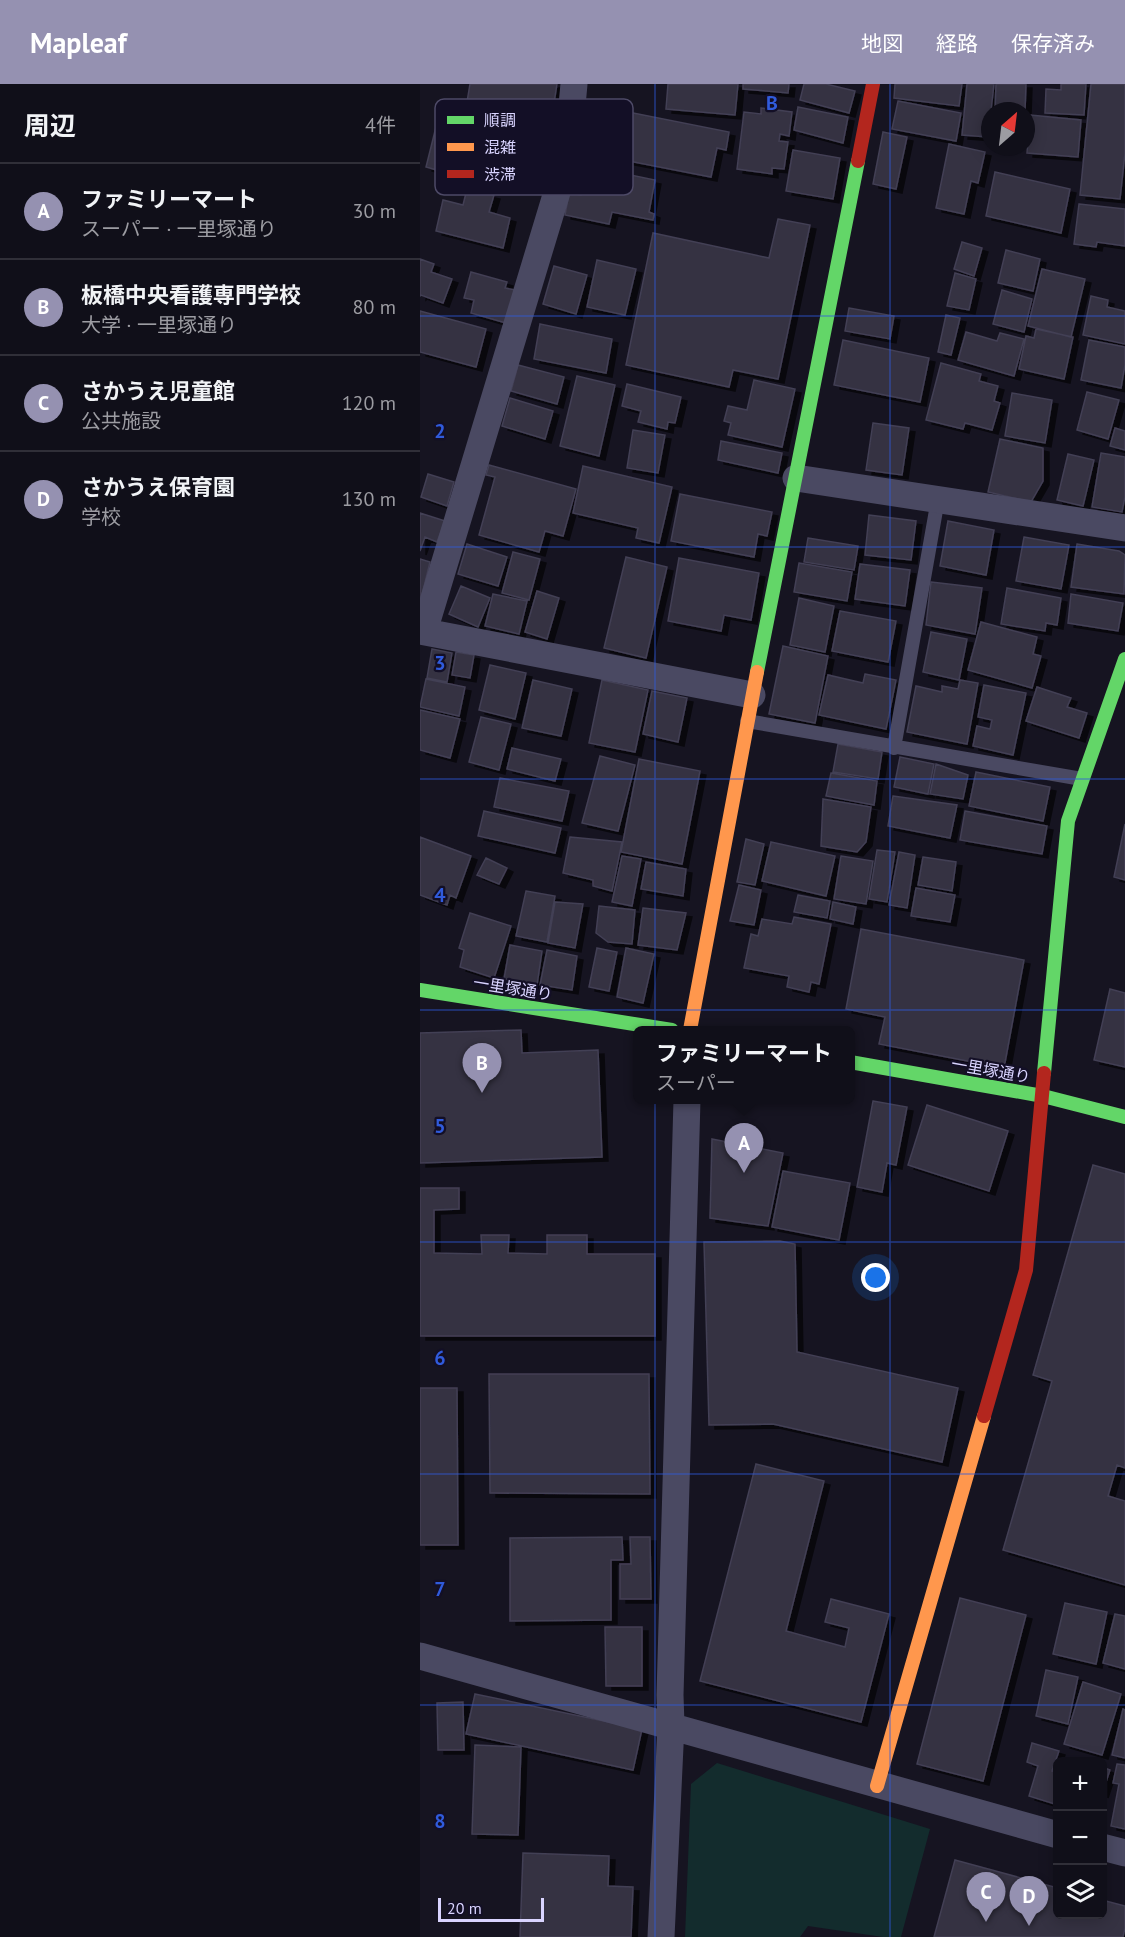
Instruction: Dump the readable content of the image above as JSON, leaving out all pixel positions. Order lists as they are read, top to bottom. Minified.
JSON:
{"streets":{"street":["一里塚通り"]},"legend":["順調","混雑","渋滞"],"scale_bar":"20 m","north":"top right","page":{"header":"Mapleaf","nav":["地図","経路","保存済み"],"heading":["周辺","4件"],"list":[{"mark":"A","name":"ファミリーマート","note":"スーパー · 一里塚通り","value":"30 m"},{"mark":"B","name":"板橋中央看護専門学校","note":"大学 · 一里塚通り","value":"80 m"},{"mark":"C","name":"さかうえ児童館","note":"公共施設","value":"120 m"},{"mark":"D","name":"さかうえ保育園","note":"学校","value":"130 m"}],"popup":["ファミリーマート","スーパー"],"pins":["B","A","C","D"],"map_buttons":["+","−"],"scale":"20 m"},"grid":{"columns":["B"],"rows":["2","3","4","5","6","7","8"]}}
